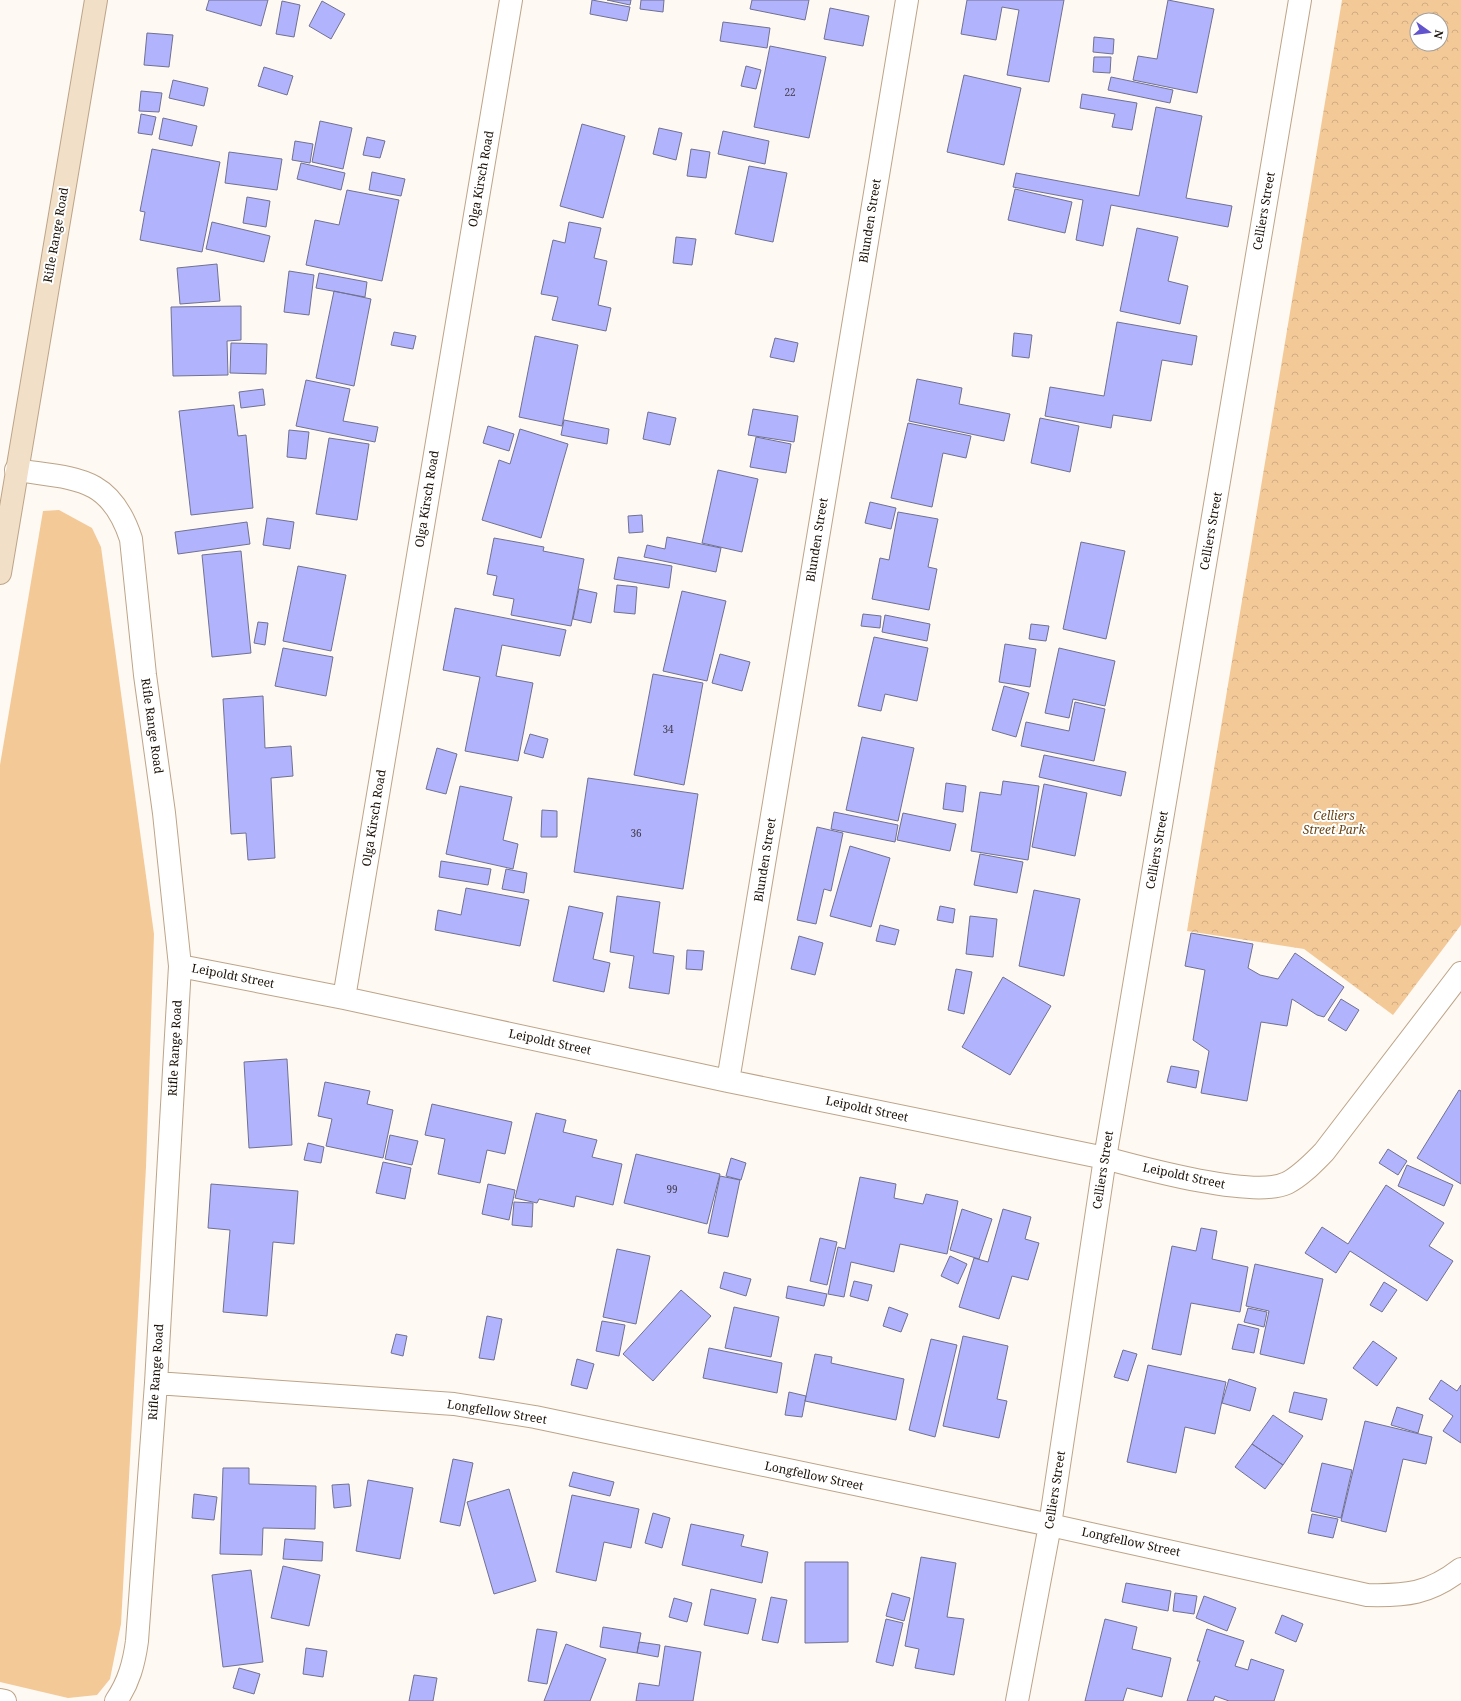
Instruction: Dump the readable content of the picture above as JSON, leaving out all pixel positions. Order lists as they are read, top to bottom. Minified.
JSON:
{"streets":{"main road":["Rifle Range Road"],"street":["Olga Kirsch Road","Celliers Street","Blunden Street","Leipoldt Street","Longfellow Street"]},"crossings":[["Olga Kirsch Road","Leipoldt Street"],["Celliers Street","Leipoldt Street"],["Celliers Street","Longfellow Street"],["Blunden Street","Leipoldt Street"],["Rifle Range Road","Leipoldt Street"],["Rifle Range Road","Longfellow Street"]],"parks":["Celliers Street Park"],"house_numbers":["22","34","36","99"],"north":"right"}
